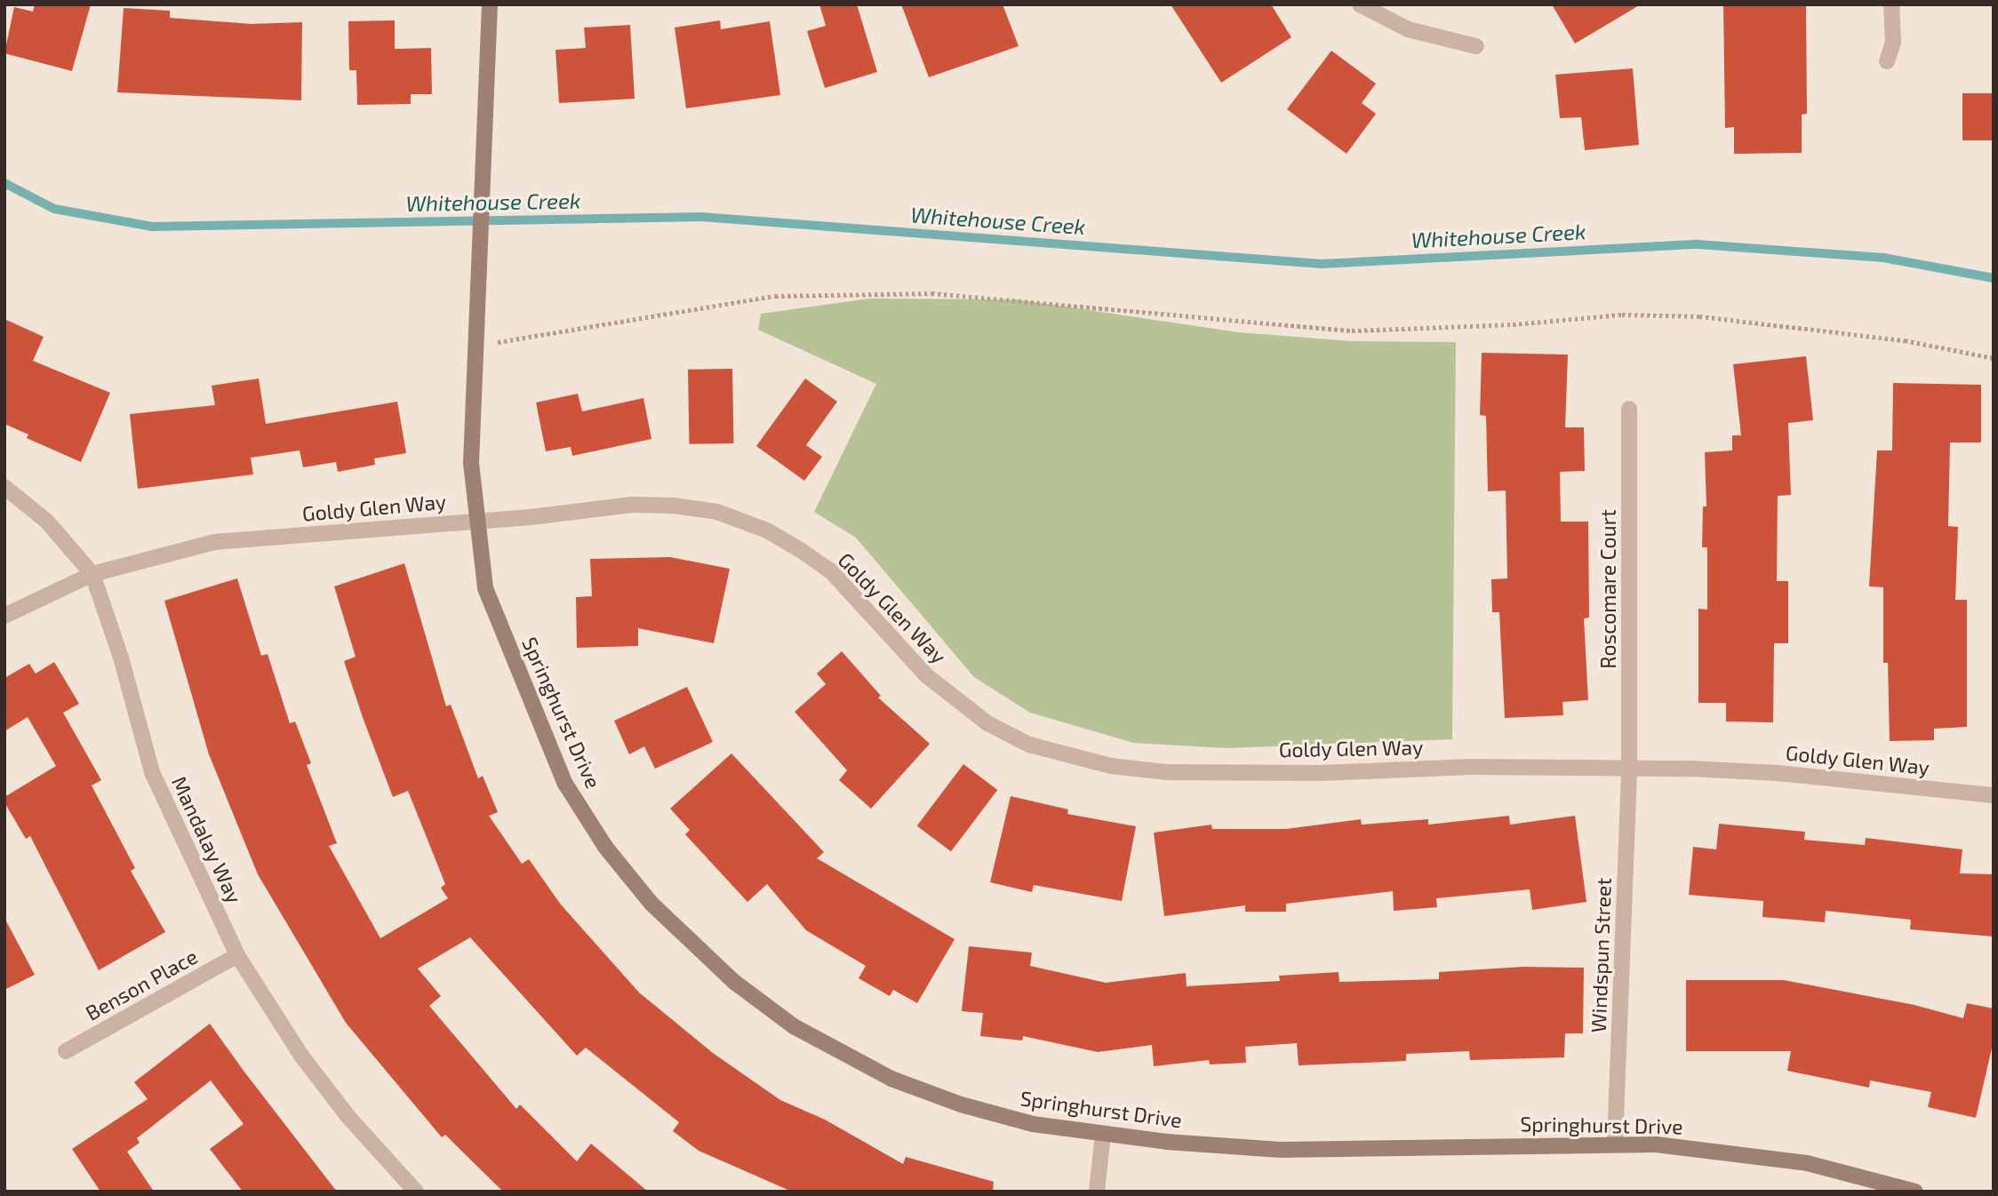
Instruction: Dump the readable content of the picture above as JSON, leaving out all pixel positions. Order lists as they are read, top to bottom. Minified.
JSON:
{"streets":{"street":["Goldy Glen Way","Roscomare Court","Springhurst Drive","Mandalay Way","Windspun Street","Benson Place"]},"crossings":[["Goldy Glen Way","Roscomare Court"],["Goldy Glen Way","Springhurst Drive"],["Goldy Glen Way","Mandalay Way"],["Goldy Glen Way","Windspun Street"],["Roscomare Court","Windspun Street"],["Springhurst Drive","Windspun Street"],["Mandalay Way","Benson Place"]],"water":["Whitehouse Creek"]}
